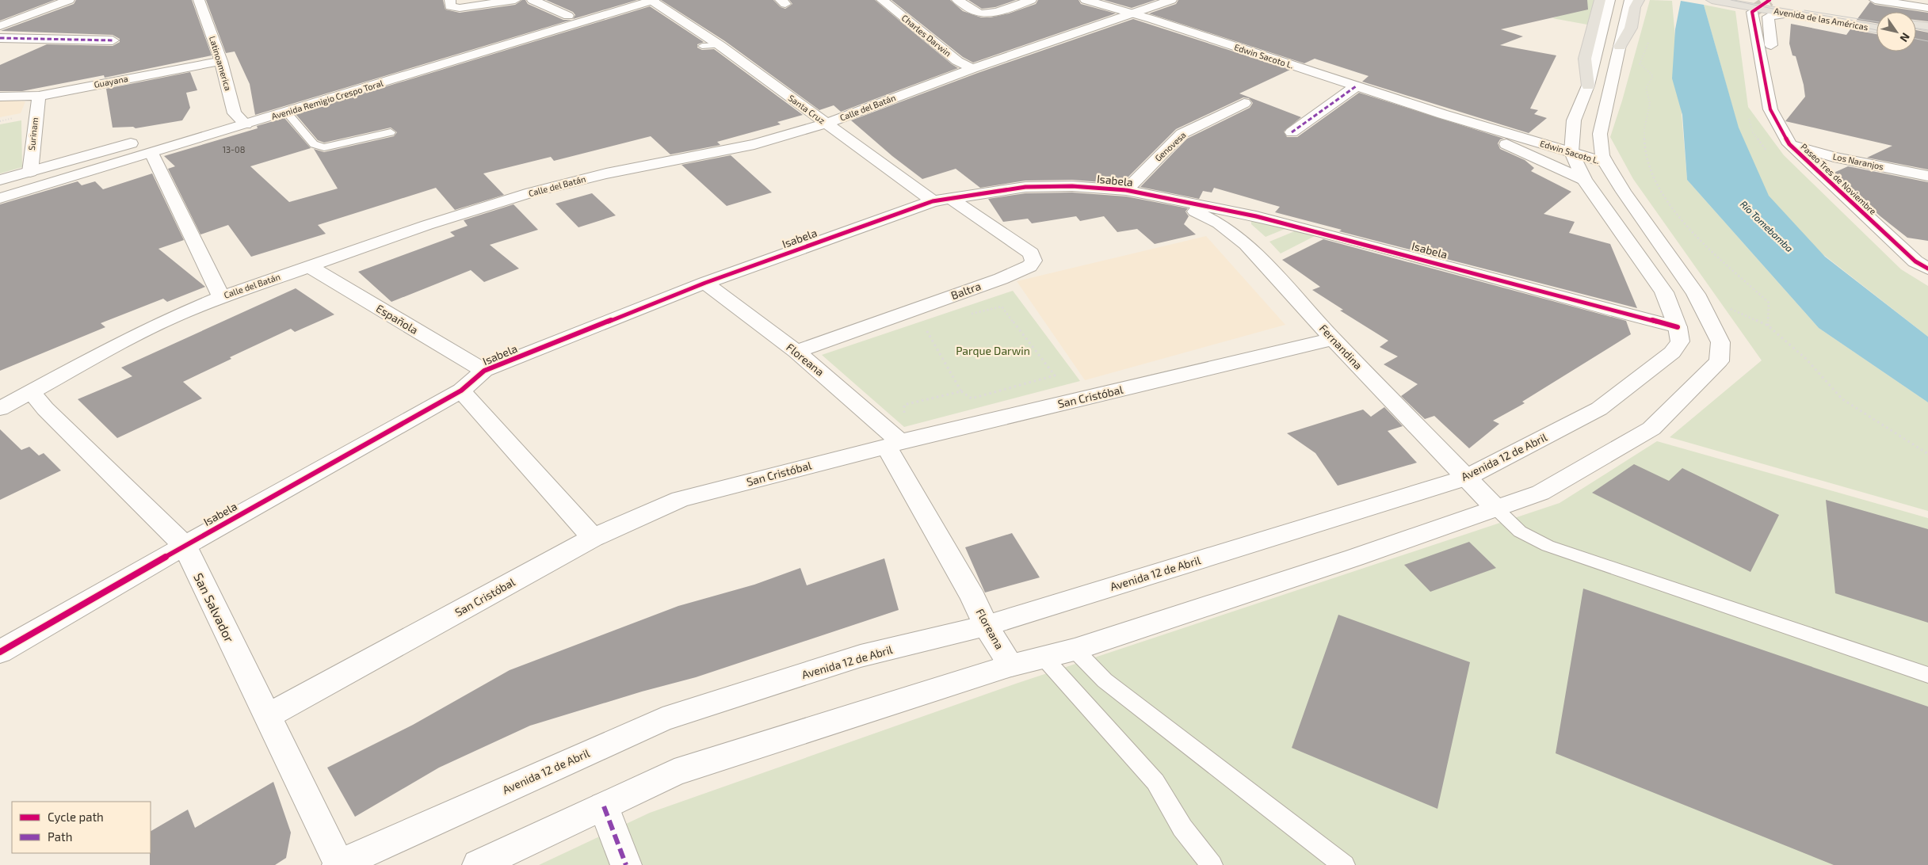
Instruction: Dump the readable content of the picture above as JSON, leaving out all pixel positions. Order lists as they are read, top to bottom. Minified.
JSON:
{"streets":{"main road":["Avenida de las Américas"],"street":["Charles Darwin","Edwin Sacoto L.","Latinoamerica","Guayana","Avenida Remigio Crespo Toral","Calle del Batán","Santa Cruz","Surinam","Genovesa","Los Naranjos","Paseo Tres de Noviembre","Isabela","Baltra","Española","Fernandina","Floreana","San Cristóbal","Avenida 12 de Abril","San Salvador"]},"crossings":[["Charles Darwin","Calle del Batán"],["Edwin Sacoto L.","Calle del Batán"],["Edwin Sacoto L.","Avenida 12 de Abril"],["Latinoamerica","Guayana"],["Latinoamerica","Avenida Remigio Crespo Toral"],["Guayana","Surinam"],["Avenida Remigio Crespo Toral","Santa Cruz"],["Avenida Remigio Crespo Toral","Surinam"],["Calle del Batán","Santa Cruz"],["Calle del Batán","Española"],["Calle del Batán","San Salvador"],["Santa Cruz","Isabela"],["Santa Cruz","Baltra"],["Genovesa","Isabela"],["Los Naranjos","Paseo Tres de Noviembre"],["Isabela","Baltra"],["Isabela","Española"],["Isabela","Fernandina"],["Isabela","Floreana"],["Isabela","Avenida 12 de Abril"],["Isabela","San Salvador"],["Baltra","Floreana"],["Fernandina","San Cristóbal"],["Fernandina","Avenida 12 de Abril"],["Floreana","San Cristóbal"],["Floreana","Avenida 12 de Abril"],["San Cristóbal","San Salvador"],["Avenida 12 de Abril","San Salvador"]],"water":["Río Tomebamba"],"parks":["Parque Darwin"],"house_numbers":["13-08"],"legend":["Cycle path","Path"],"north":"bottom right"}
